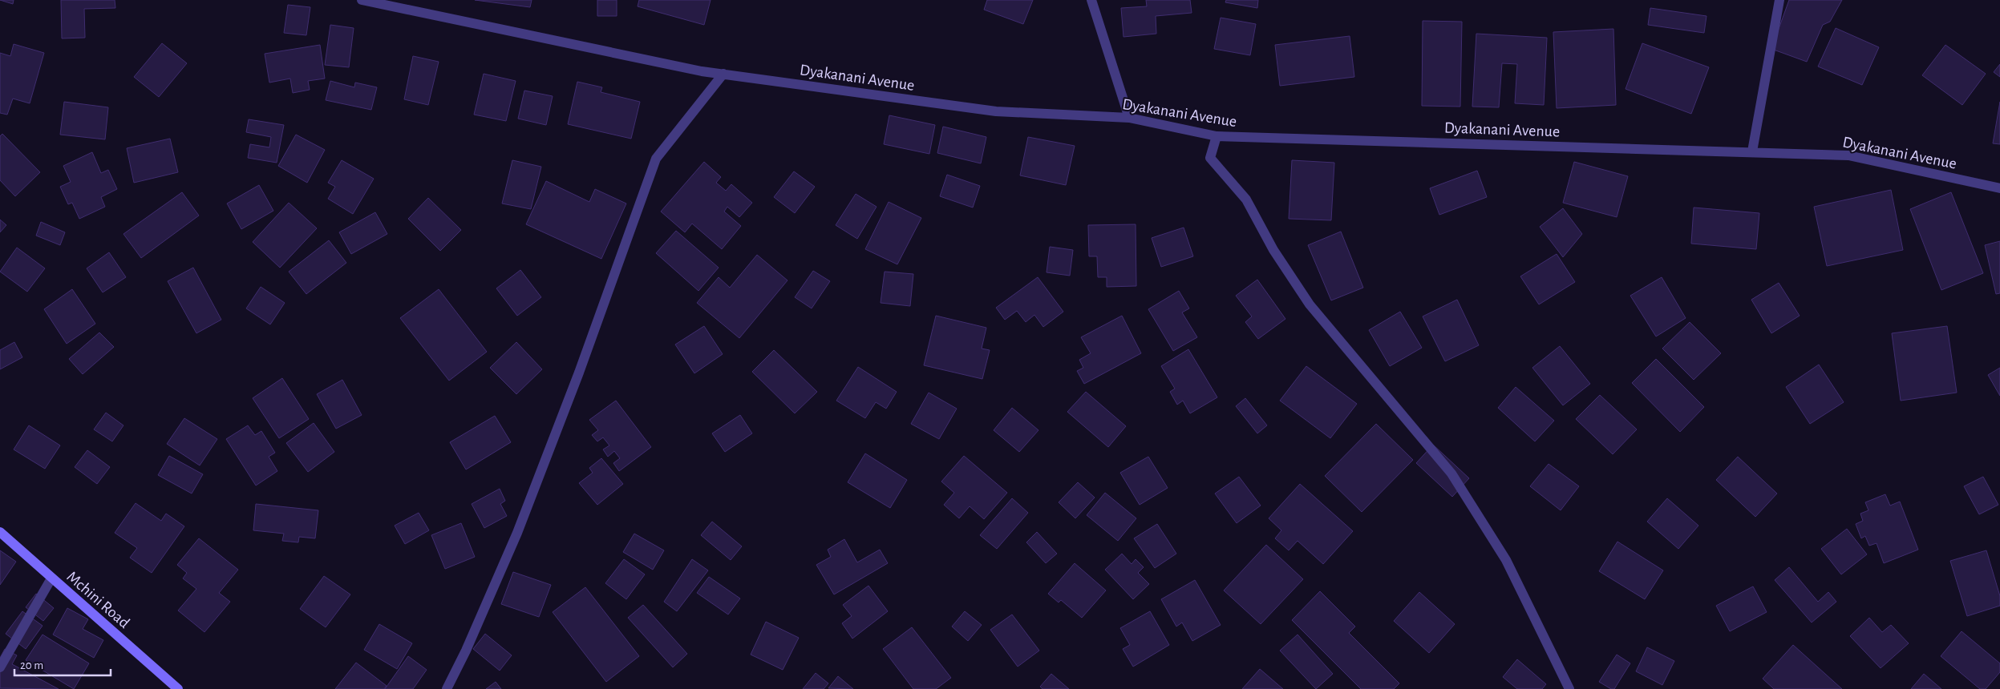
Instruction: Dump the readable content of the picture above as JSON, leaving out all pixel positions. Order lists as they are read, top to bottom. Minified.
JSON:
{"streets":{"street":["Dyakanani Avenue","Mchini Road"]},"scale_bar":"20 m"}
